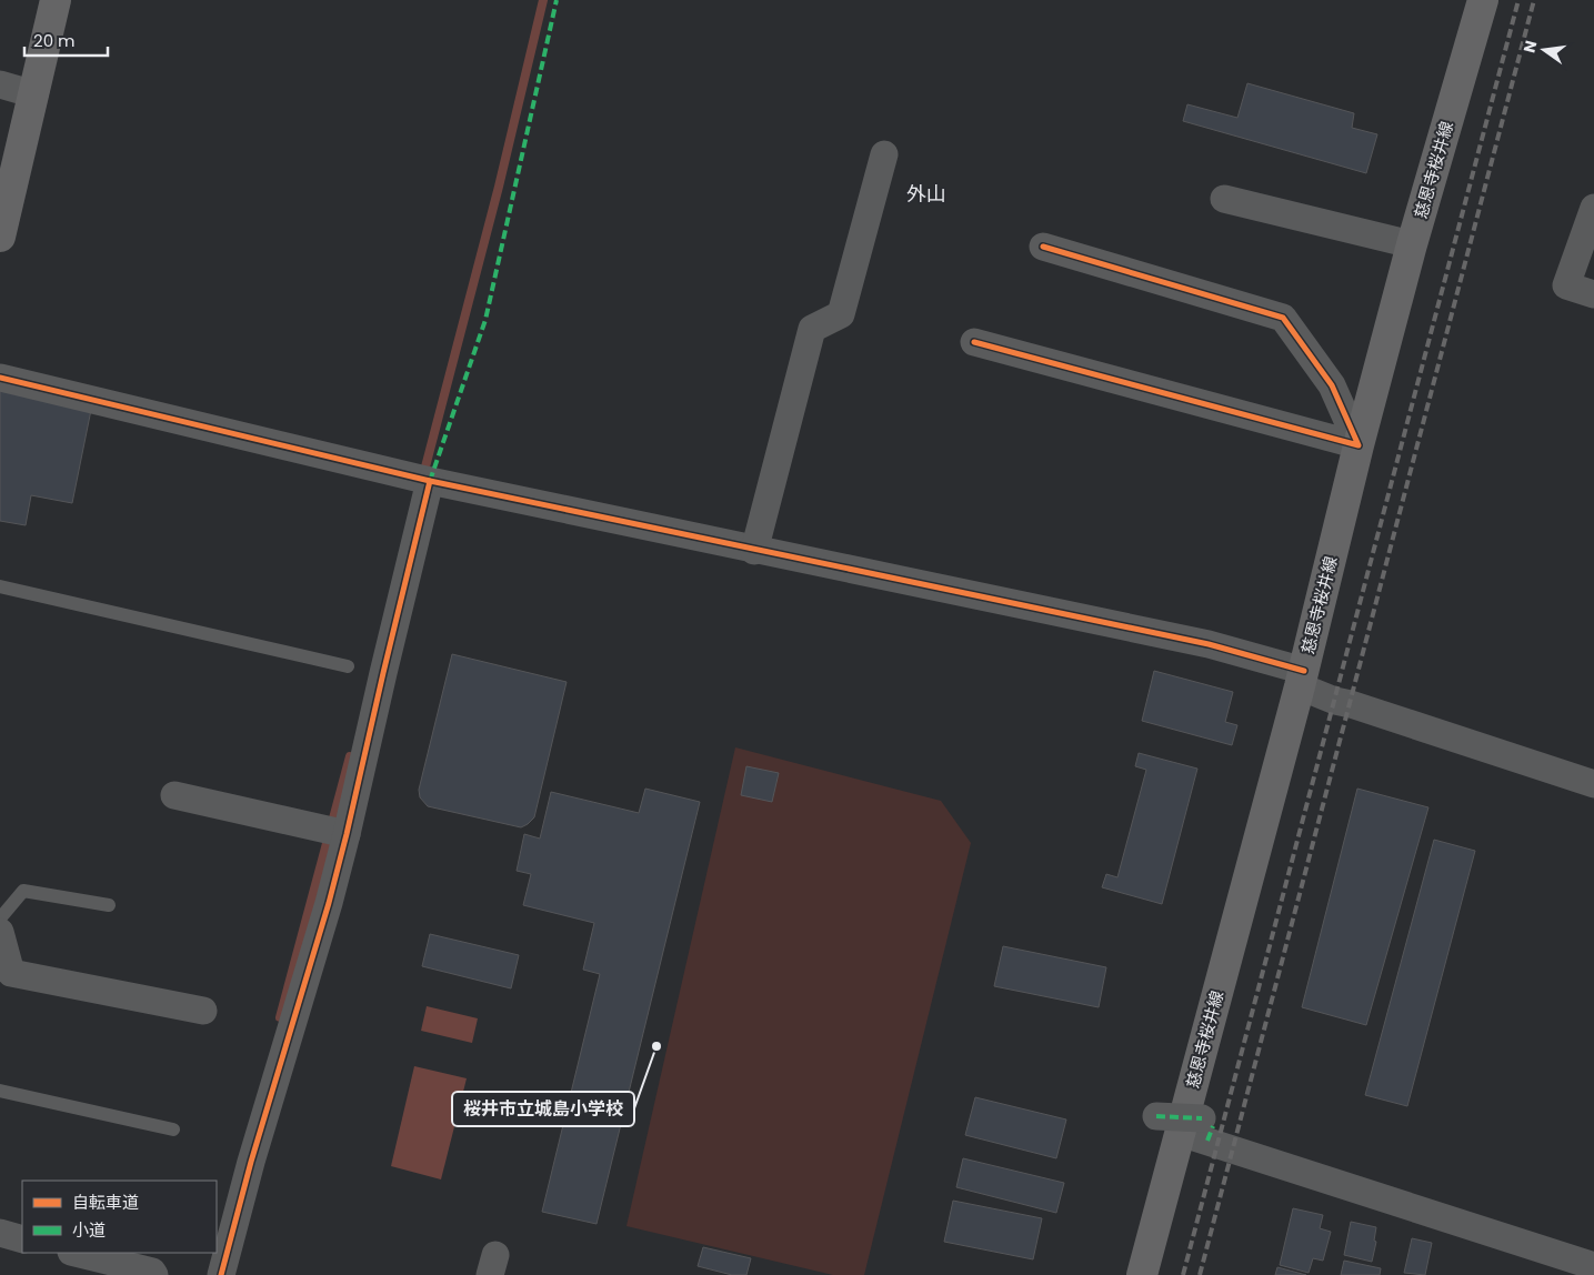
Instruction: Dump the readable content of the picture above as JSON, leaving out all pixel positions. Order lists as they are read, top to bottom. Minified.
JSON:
{"streets":{"main road":["慈恩寺桜井線"]},"districts":["外山"],"places":["桜井市立城島小学校"],"legend":["自転車道","小道"],"scale_bar":"20 m","north":"left"}
